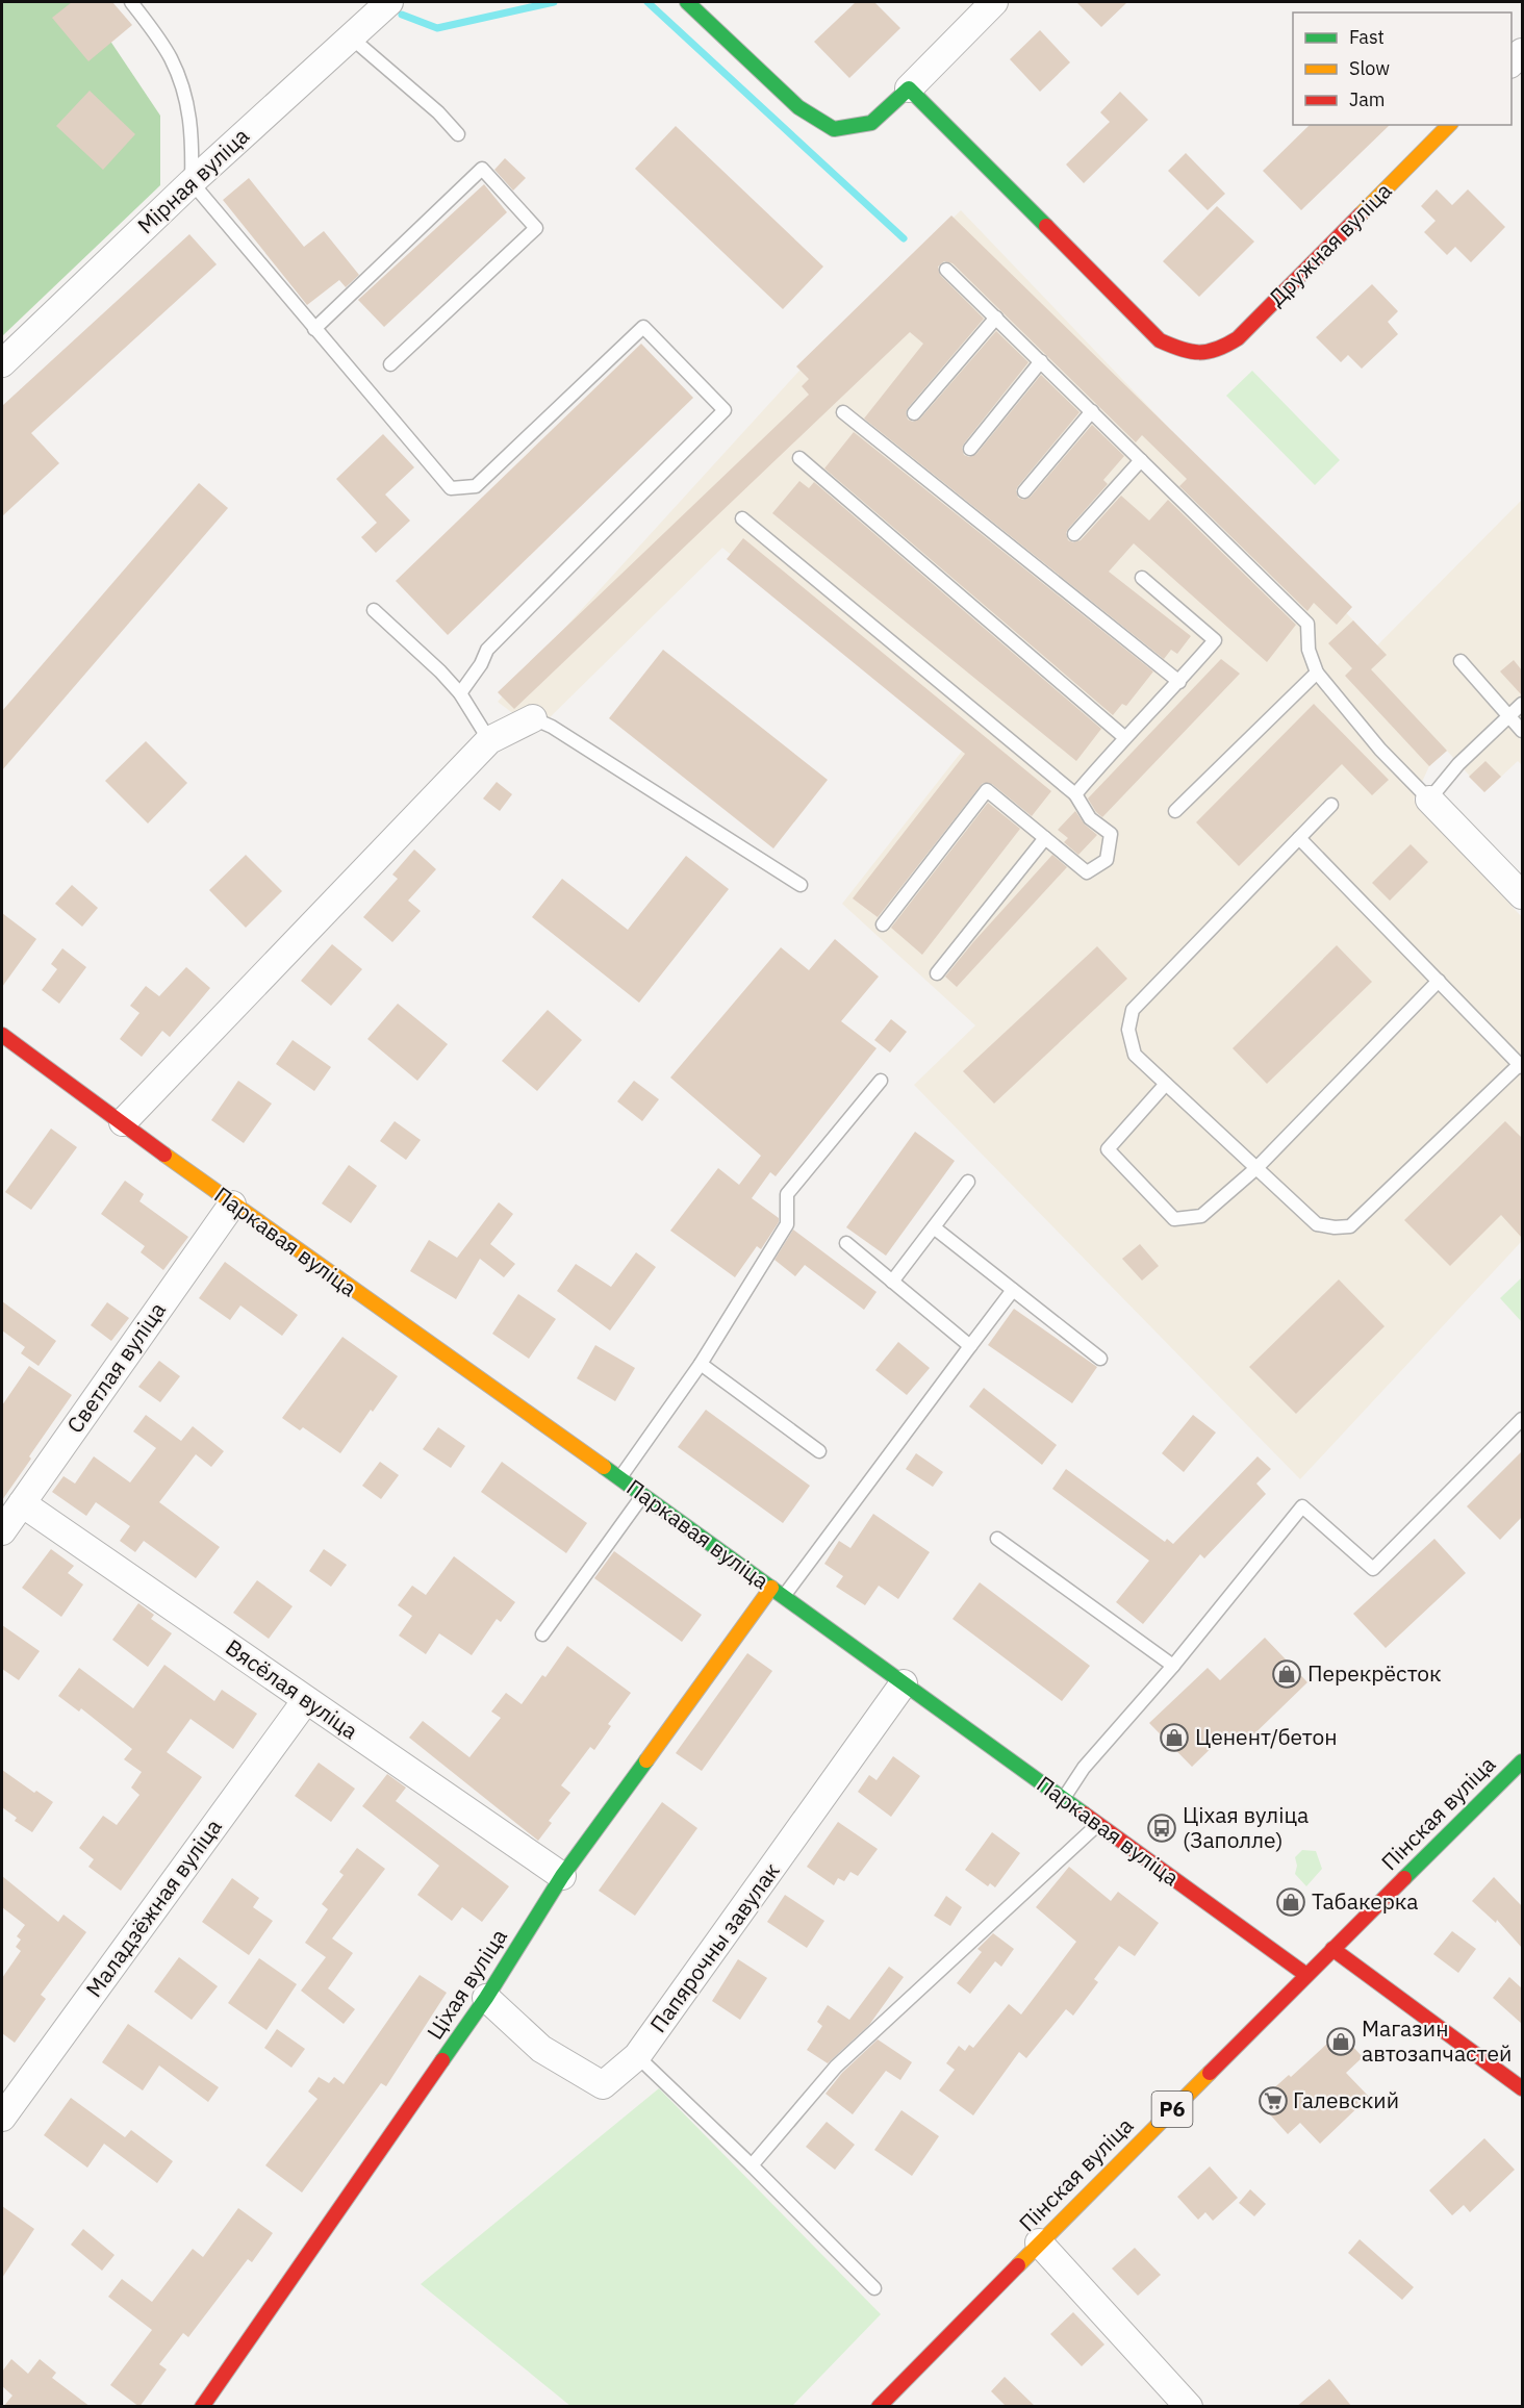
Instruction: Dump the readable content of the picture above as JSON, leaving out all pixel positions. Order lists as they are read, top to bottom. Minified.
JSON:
{"streets":{"street":["Мірная вуліца","Дружная вуліца","Паркавая вуліца","Светлая вуліца","Вясёлая вуліца","Пінская вуліца","Маладзёжная вуліца","Папярочны завулак","Ціхая вуліца","Р6"]},"crossings":[["Паркавая вуліца","Светлая вуліца"],["Паркавая вуліца","Пінская вуліца"],["Паркавая вуліца","Папярочны завулак"],["Паркавая вуліца","Ціхая вуліца"],["Паркавая вуліца","Р6"],["Светлая вуліца","Вясёлая вуліца"],["Вясёлая вуліца","Маладзёжная вуліца"],["Вясёлая вуліца","Ціхая вуліца"],["Пінская вуліца","Р6"],["Папярочны завулак","Ціхая вуліца"]],"places":{"shop":["Перекрёсток","Ценент/бетон","Табакерка","Магазин автозапчастей"],"bus stop":["Ціхая вуліца (Заполле)"],"supermarket":["Галевский"]},"legend":["Fast","Slow","Jam"]}
